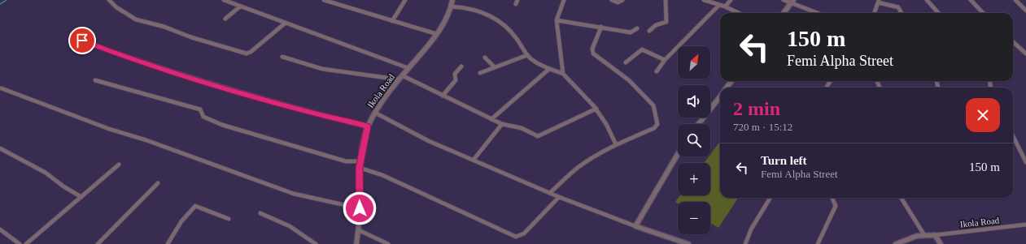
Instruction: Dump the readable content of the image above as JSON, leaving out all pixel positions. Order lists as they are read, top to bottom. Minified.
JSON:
{"streets":{"street":["Ikola Road"]},"north":"top right","page":{"turn":["150 m","Femi Alpha Street"],"map_buttons":["+","−"],"heading":["2 min","720 m · 15:12"],"list":[{"name":"Turn left","note":"Femi Alpha Street","value":"150 m"}]}}
